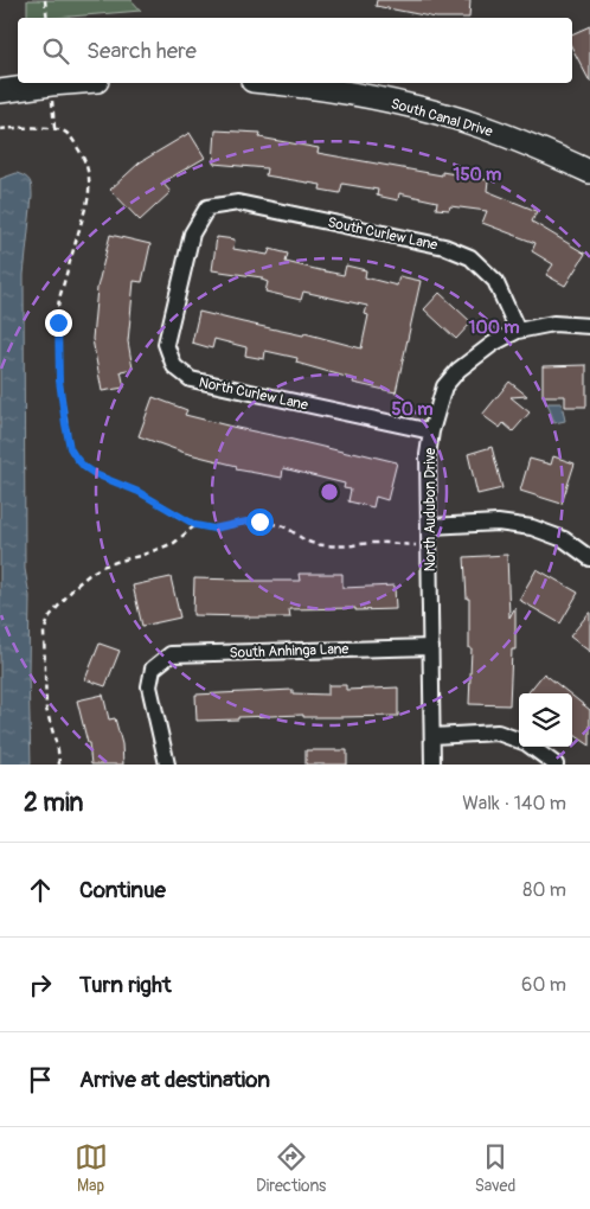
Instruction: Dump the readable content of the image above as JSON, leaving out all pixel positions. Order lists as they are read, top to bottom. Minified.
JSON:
{"streets":{"street":["South Canal Drive","South Curlew Lane","North Curlew Lane","North Audubon Drive","South Anhinga Lane"]},"crossings":[["South Curlew Lane","North Curlew Lane"],["South Curlew Lane","North Audubon Drive"],["North Curlew Lane","North Audubon Drive"],["North Audubon Drive","South Anhinga Lane"]],"page":{"search":"Search here","heading":["2 min","Walk · 140 m"],"list":[["Continue","80 m"],["Turn right","60 m"],"Arrive at destination"],"nav":["Map","Directions","Saved"]},"rings":["150 m","100 m","50 m"]}
